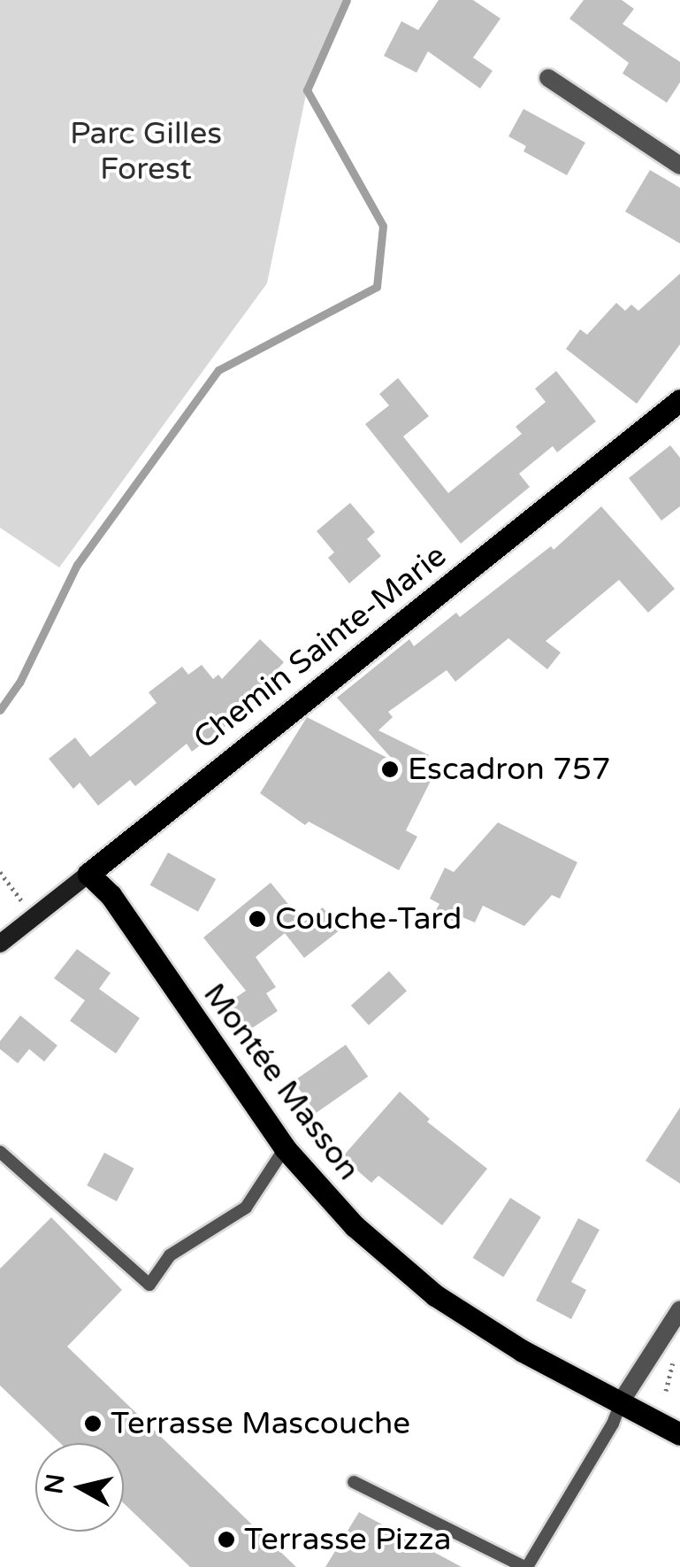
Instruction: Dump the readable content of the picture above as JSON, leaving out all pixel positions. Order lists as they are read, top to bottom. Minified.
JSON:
{"streets":{"main road":["Chemin Sainte-Marie","Montée Masson"]},"crossings":[["Chemin Sainte-Marie","Montée Masson"]],"parks":["Parc Gilles Forest"],"places":["Escadron 757","Couche-Tard","Terrasse Mascouche","Terrasse Pizza"],"north":"left"}
